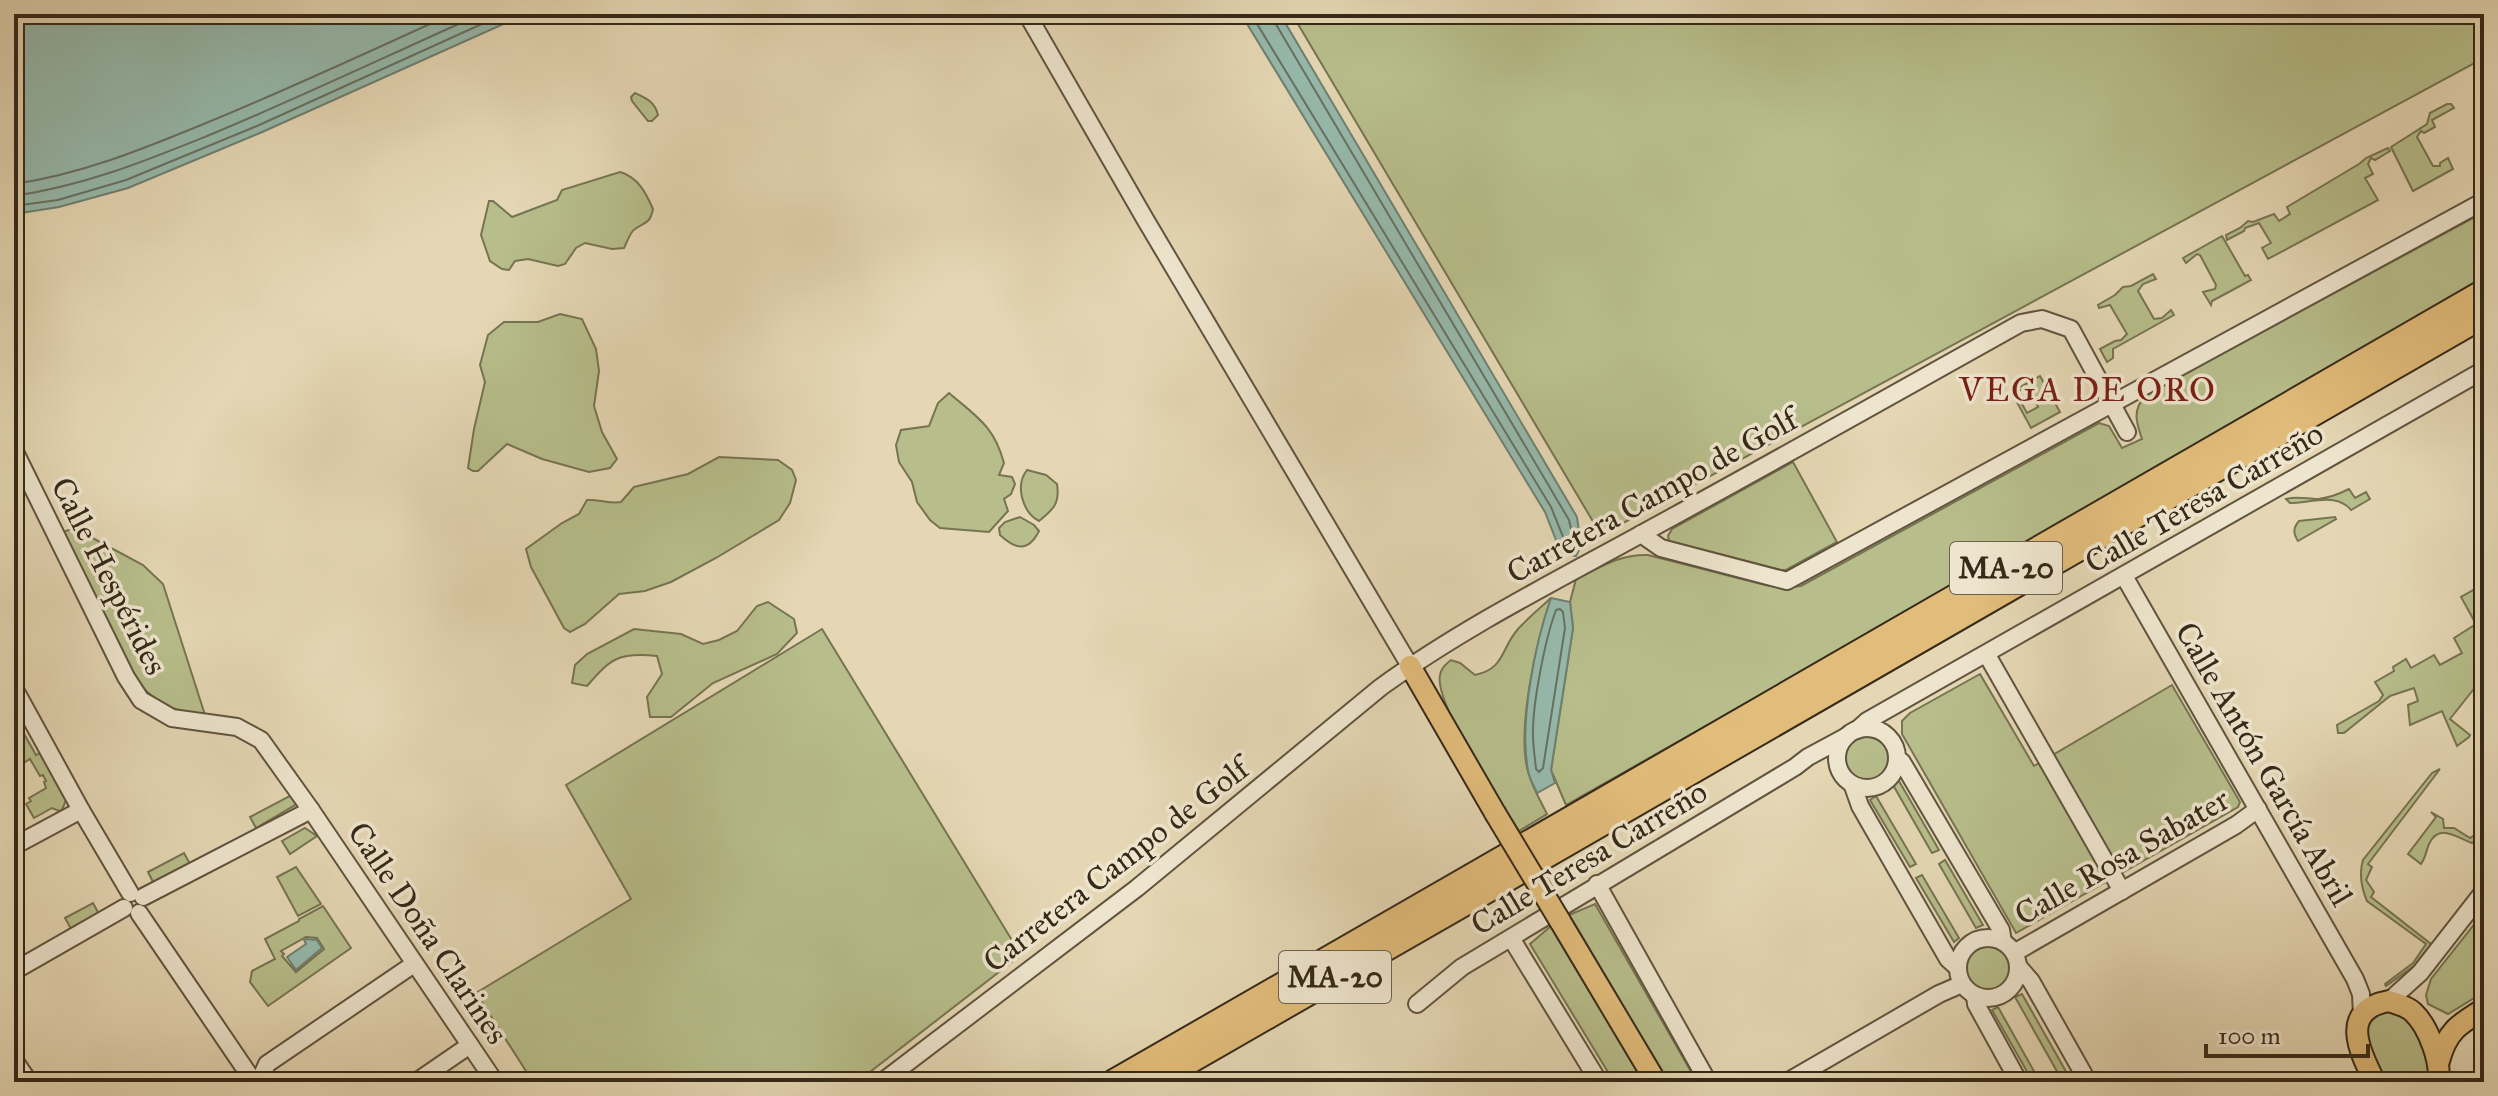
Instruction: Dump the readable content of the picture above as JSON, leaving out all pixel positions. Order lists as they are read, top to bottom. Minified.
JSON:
{"streets":{"highway":["MA-20"],"street":["Carretera Campo de Golf","Calle Teresa Carreño","Calle Hespérides","Calle Antón García Abril","Calle Rosa Sabater","Calle Doña Clarines"]},"crossings":[["Calle Teresa Carreño","Calle Antón García Abril"],["Calle Hespérides","Calle Doña Clarines"],["Calle Antón García Abril","Calle Rosa Sabater"]],"districts":["VEGA DE ORO"],"scale_bar":"100 m"}
